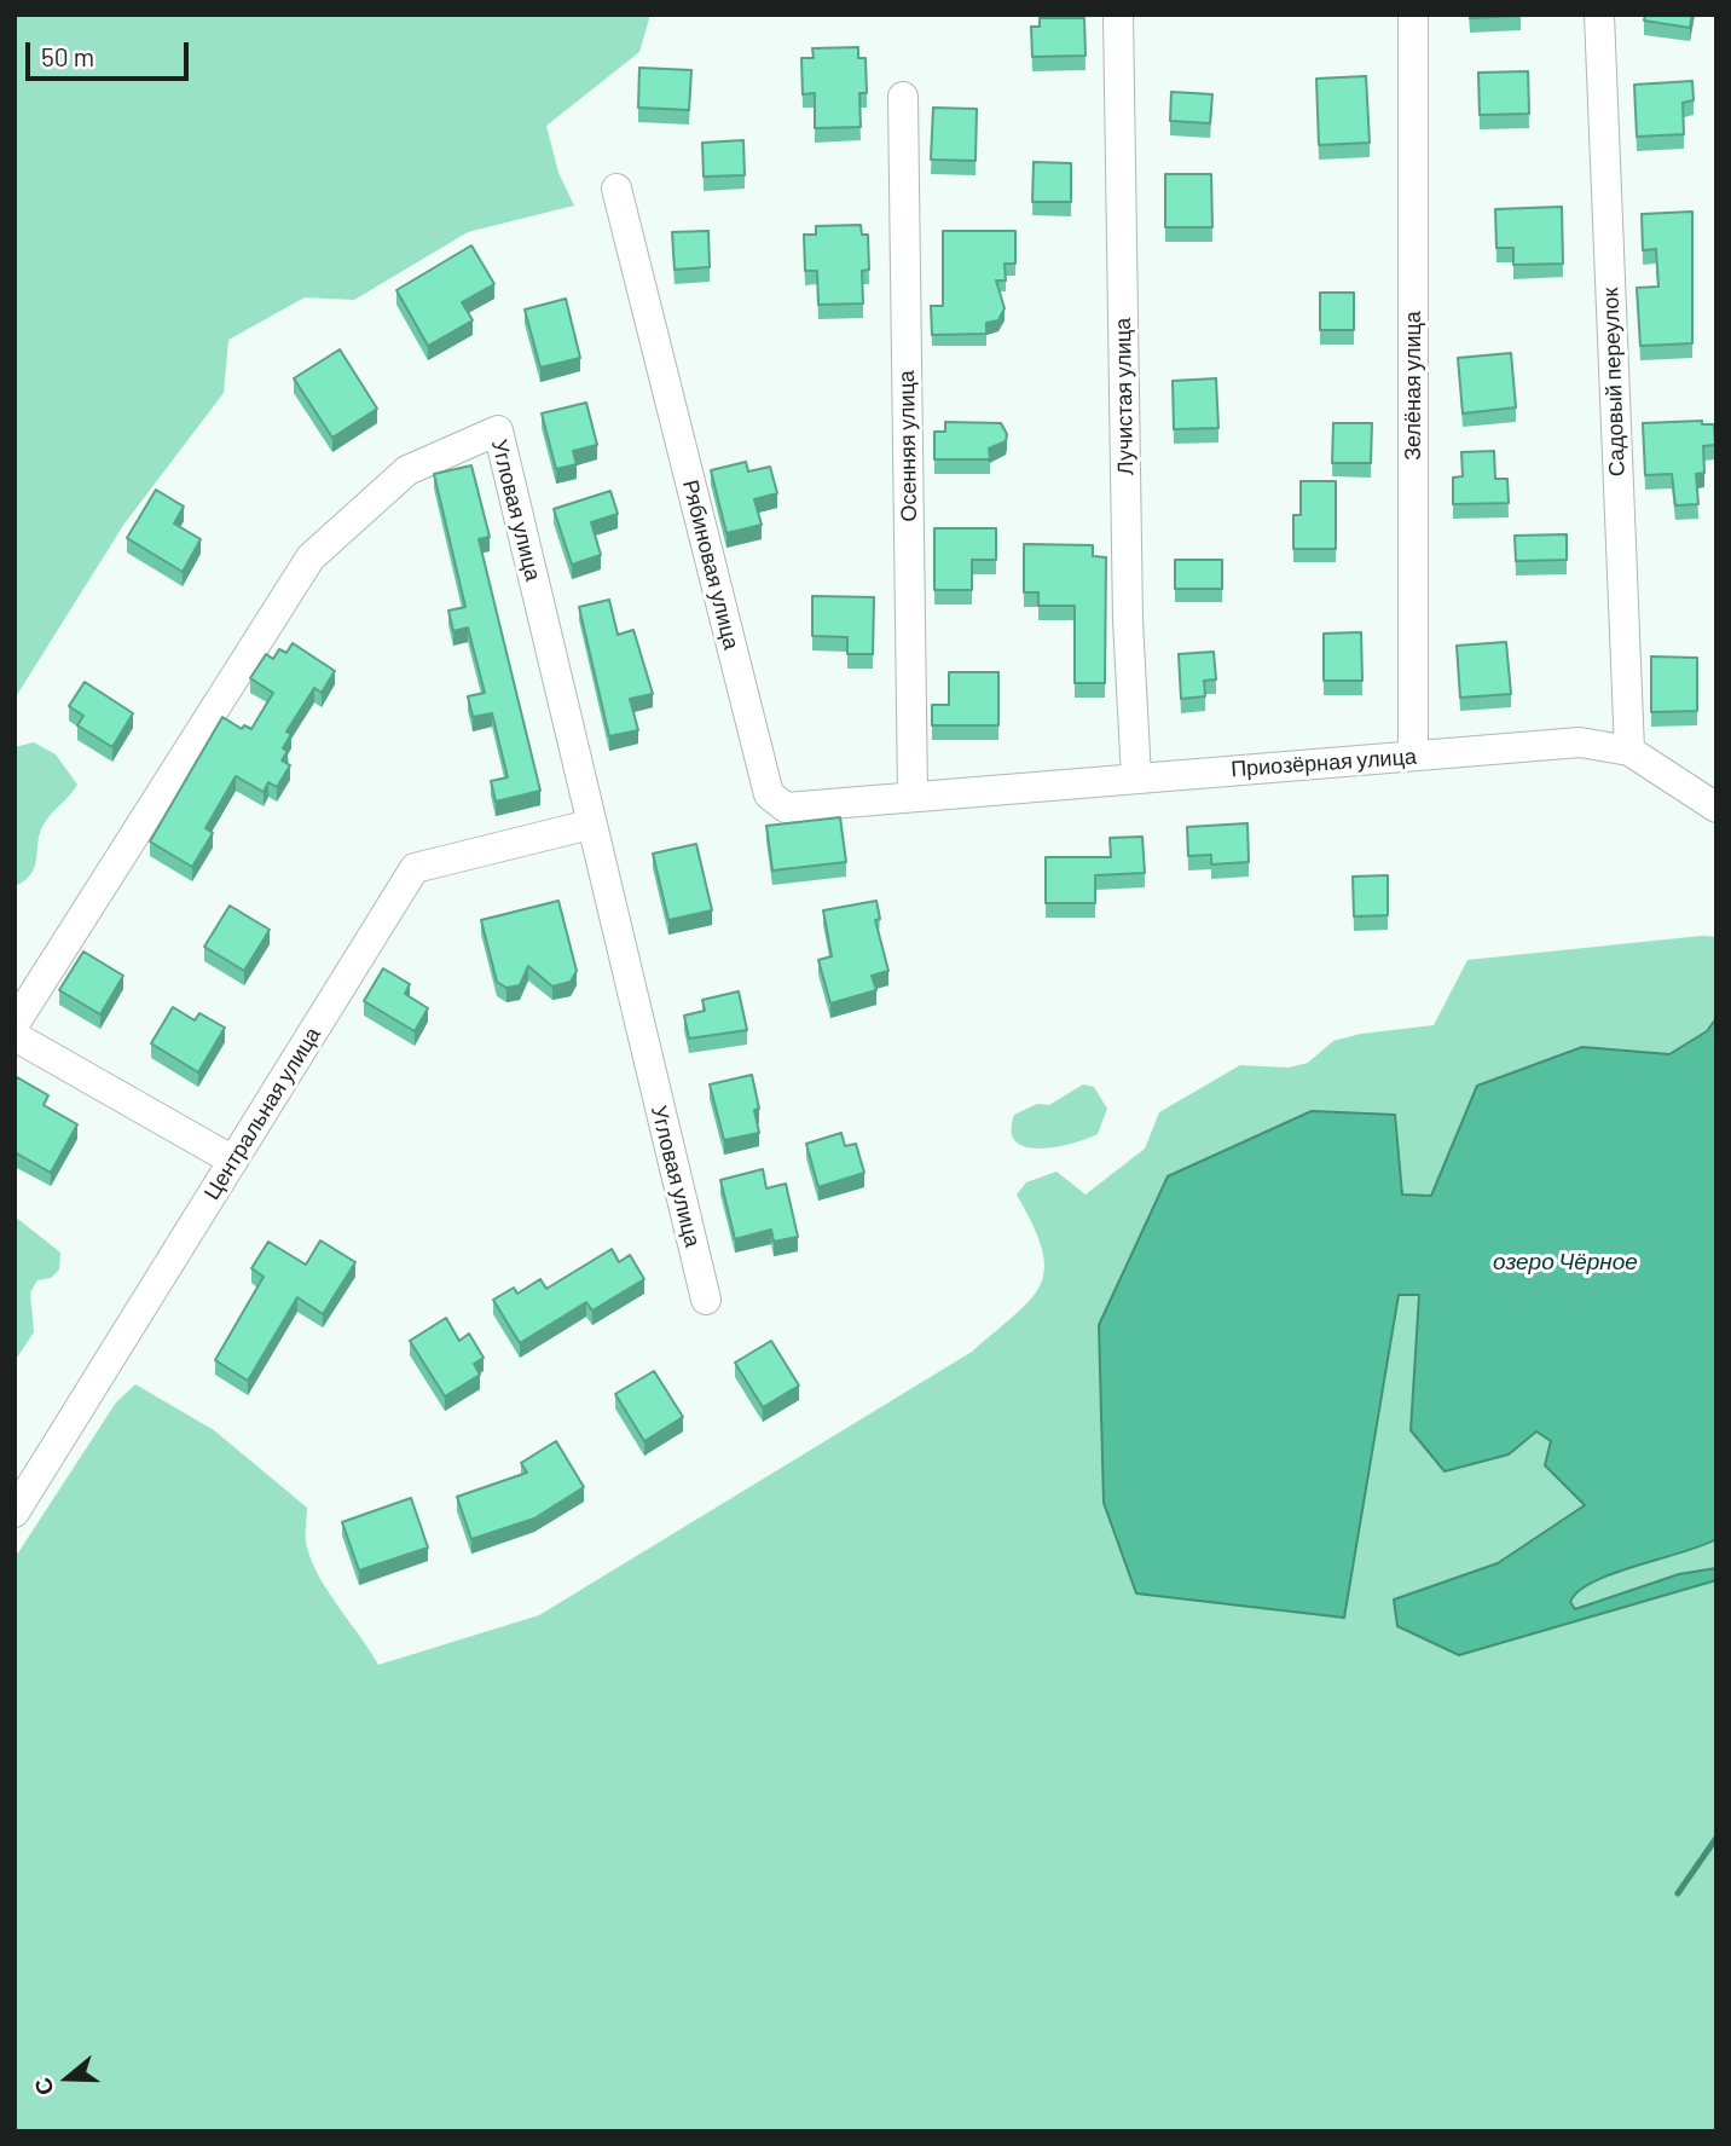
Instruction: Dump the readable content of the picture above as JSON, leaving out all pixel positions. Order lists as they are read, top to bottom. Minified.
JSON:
{"streets":{"street":["Садовый переулок","Зелёная улица","Лучистая улица","Осенняя улица","Угловая улица","Рябиновая улица","Приозёрная улица","Центральная улица"]},"crossings":[["Садовый переулок","Приозёрная улица"],["Зелёная улица","Приозёрная улица"],["Лучистая улица","Приозёрная улица"],["Осенняя улица","Рябиновая улица"],["Осенняя улица","Приозёрная улица"],["Угловая улица","Центральная улица"],["Рябиновая улица","Приозёрная улица"]],"water":["озеро Чёрное"],"scale_bar":"50 m","north":"left"}
